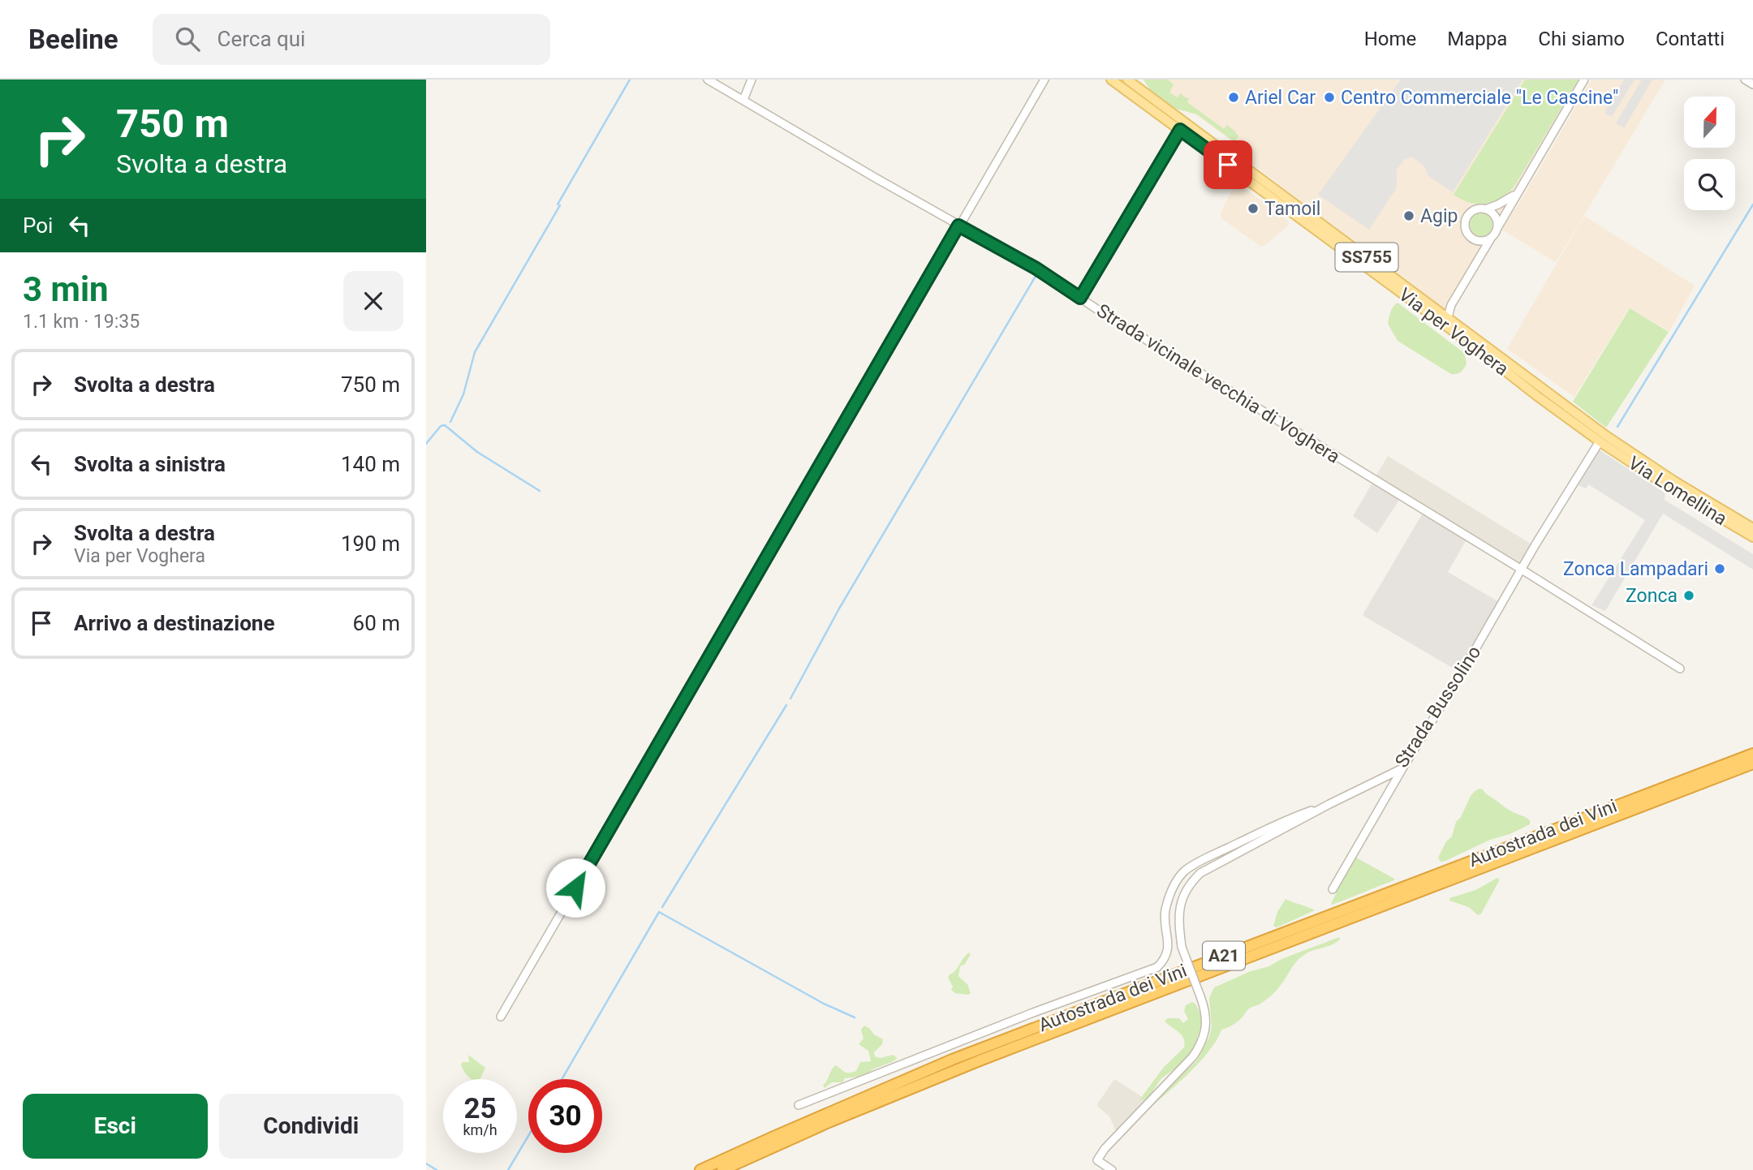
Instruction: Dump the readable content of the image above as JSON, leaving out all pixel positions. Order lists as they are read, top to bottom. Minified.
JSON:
{"streets":{"highway":["Autostrada dei Vini","A21"],"main road":["SS755","Via per Voghera","Via Lomellina"],"street":["Strada vicinale vecchia di Voghera","Strada Bussolino"]},"crossings":[["Via per Voghera","Via Lomellina"],["Via per Voghera","Strada Bussolino"],["Strada vicinale vecchia di Voghera","Strada Bussolino"],["Via Lomellina","Strada Bussolino"]],"places":["Ariel Car","Centro Commerciale \"Le Cascine\"","Tamoil","Agip","Zonca Lampadari","Zonca"],"north":"top","page":{"header":"Beeline","search":"Cerca qui","nav":["Home","Mappa","Chi siamo","Contatti"],"turn":["750 m","Svolta a destra"],"then":"Poi","heading":["3 min","1.1 km · 19:35"],"list":[{"name":"Svolta a destra","value":"750 m"},{"name":"Svolta a sinistra","value":"140 m"},{"name":"Svolta a destra","note":"Via per Voghera","value":"190 m"},{"name":"Arrivo a destinazione","value":"60 m"}],"speed":"25 km/h","limit":"30","buttons":["Esci","Condividi"]}}
